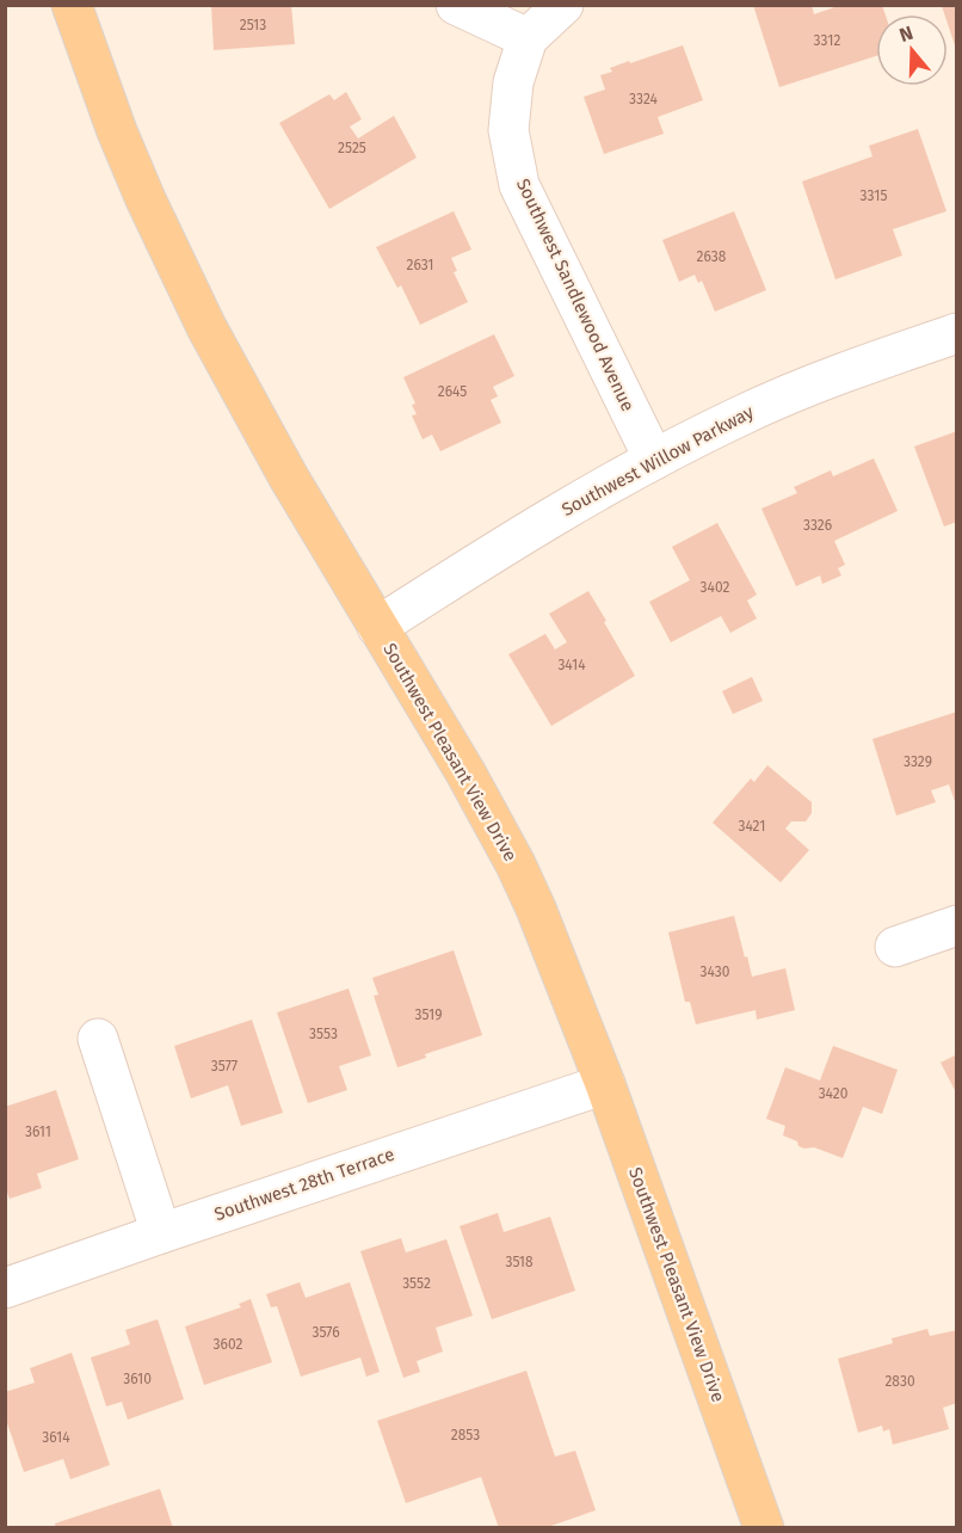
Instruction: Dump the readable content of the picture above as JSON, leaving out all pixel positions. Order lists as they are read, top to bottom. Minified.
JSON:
{"streets":{"main road":["Southwest Pleasant View Drive"],"street":["Southwest Sandlewood Avenue","Southwest Willow Parkway","Southwest 28th Terrace"]},"crossings":[["Southwest Sandlewood Avenue","Southwest Willow Parkway"],["Southwest Willow Parkway","Southwest Pleasant View Drive"],["Southwest Pleasant View Drive","Southwest 28th Terrace"]],"house_numbers":["2513","3312","3324","2525","3315","2638","2631","2645","3326","3402","3414","3329","3421","3430","3519","3553","3577","3420","3611","3518","3552","3576","3602","3610","2830","2853","3614"],"north":"top"}
